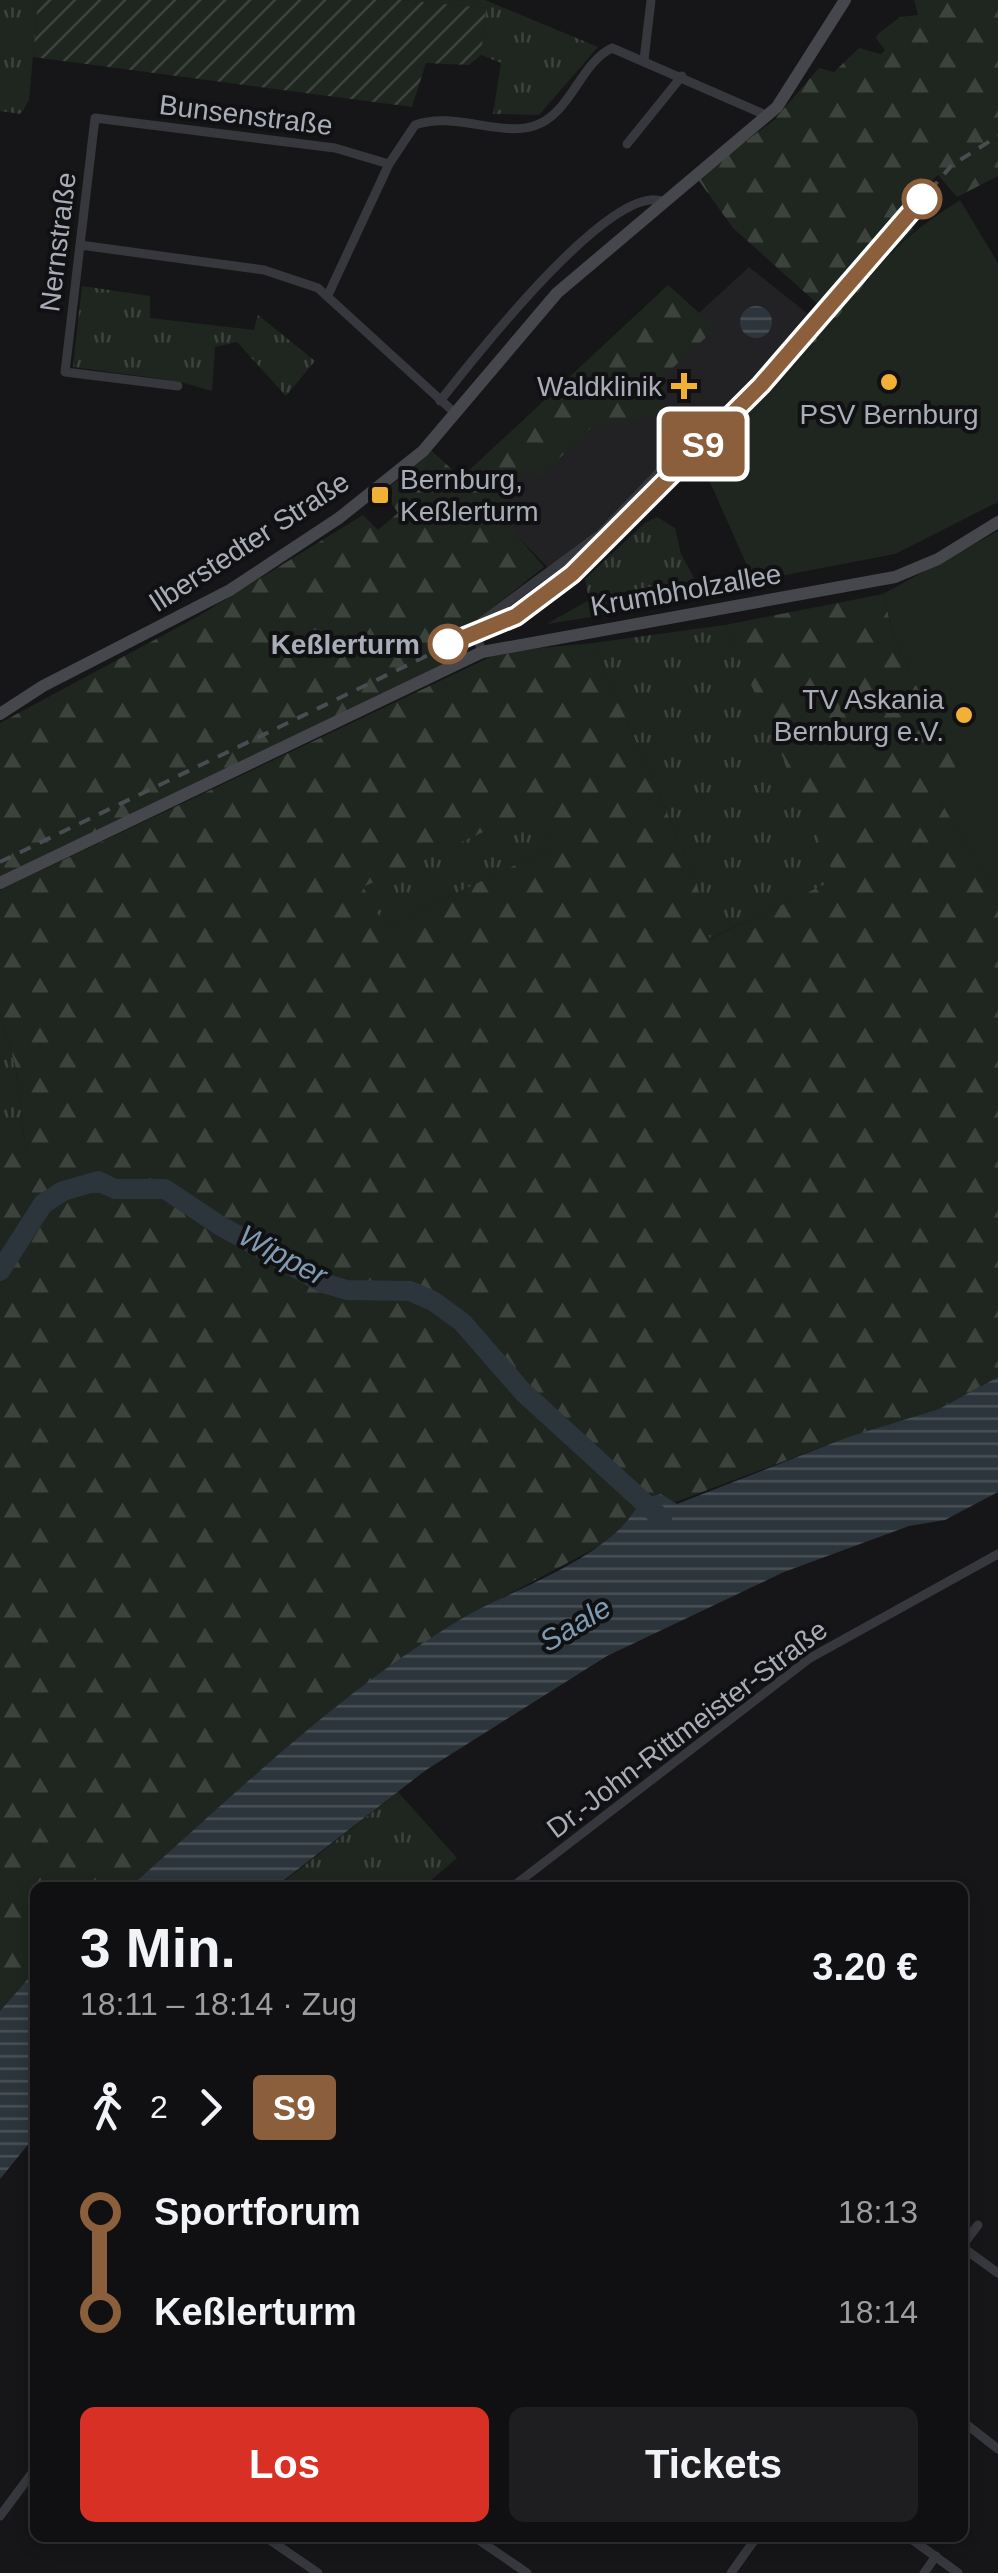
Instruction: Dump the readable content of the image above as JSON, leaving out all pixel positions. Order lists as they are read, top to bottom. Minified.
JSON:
{"streets":{"street":["Bunsenstraße","Nernstraße","Ilberstedter Straße","Krumbholzallee","Dr.-John-Rittmeister-Straße"]},"crossings":[["Bunsenstraße","Nernstraße"]],"water":["Wipper","Saale"],"places":{"other":["PSV Bernburg","Keßlerturm","TV Askania Bernburg e.V."],"health":["Waldklinik"],"transit":["Bernburg, Keßlerturm"]},"page":{"on_map":"S9","heading":["3 Min.","18:11 – 18:14 · Zug","3.20 €"],"legs":["2","S9"],"list":[{"name":"Sportforum","value":"18:13"},{"name":"Keßlerturm","value":"18:14"}],"buttons":["Los","Tickets"]}}
